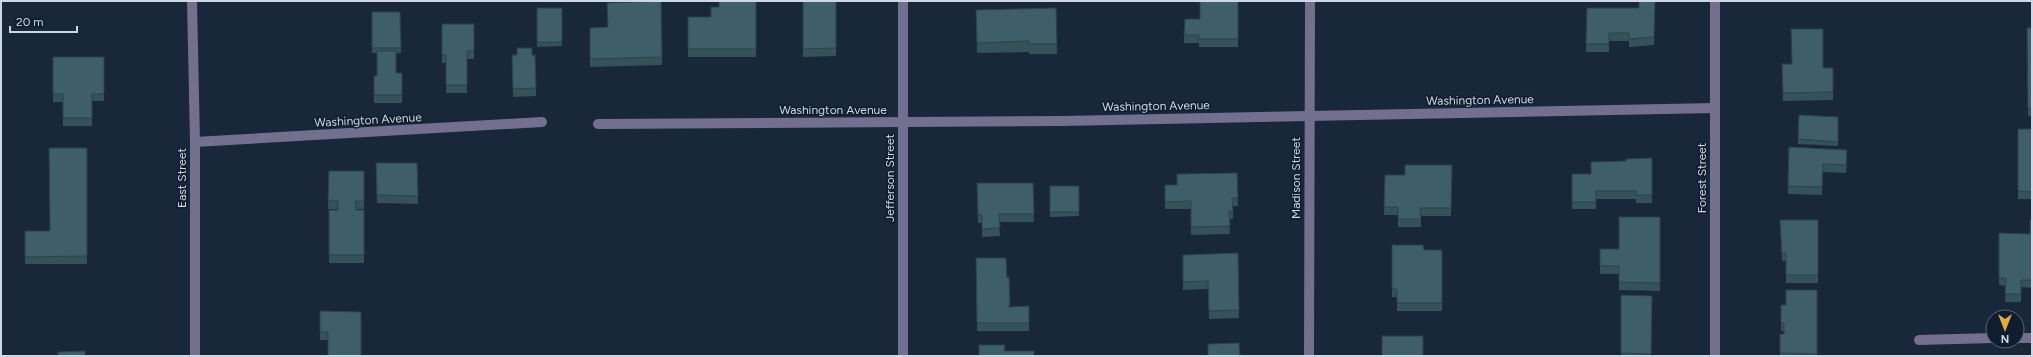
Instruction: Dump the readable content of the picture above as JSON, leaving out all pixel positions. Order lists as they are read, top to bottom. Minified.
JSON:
{"streets":{"street":["Washington Avenue","East Street","Jefferson Street","Madison Street","Forest Street"]},"crossings":[["Washington Avenue","East Street"],["Washington Avenue","Jefferson Street"],["Washington Avenue","Madison Street"],["Washington Avenue","Forest Street"]],"scale_bar":"20 m","north":"bottom"}
